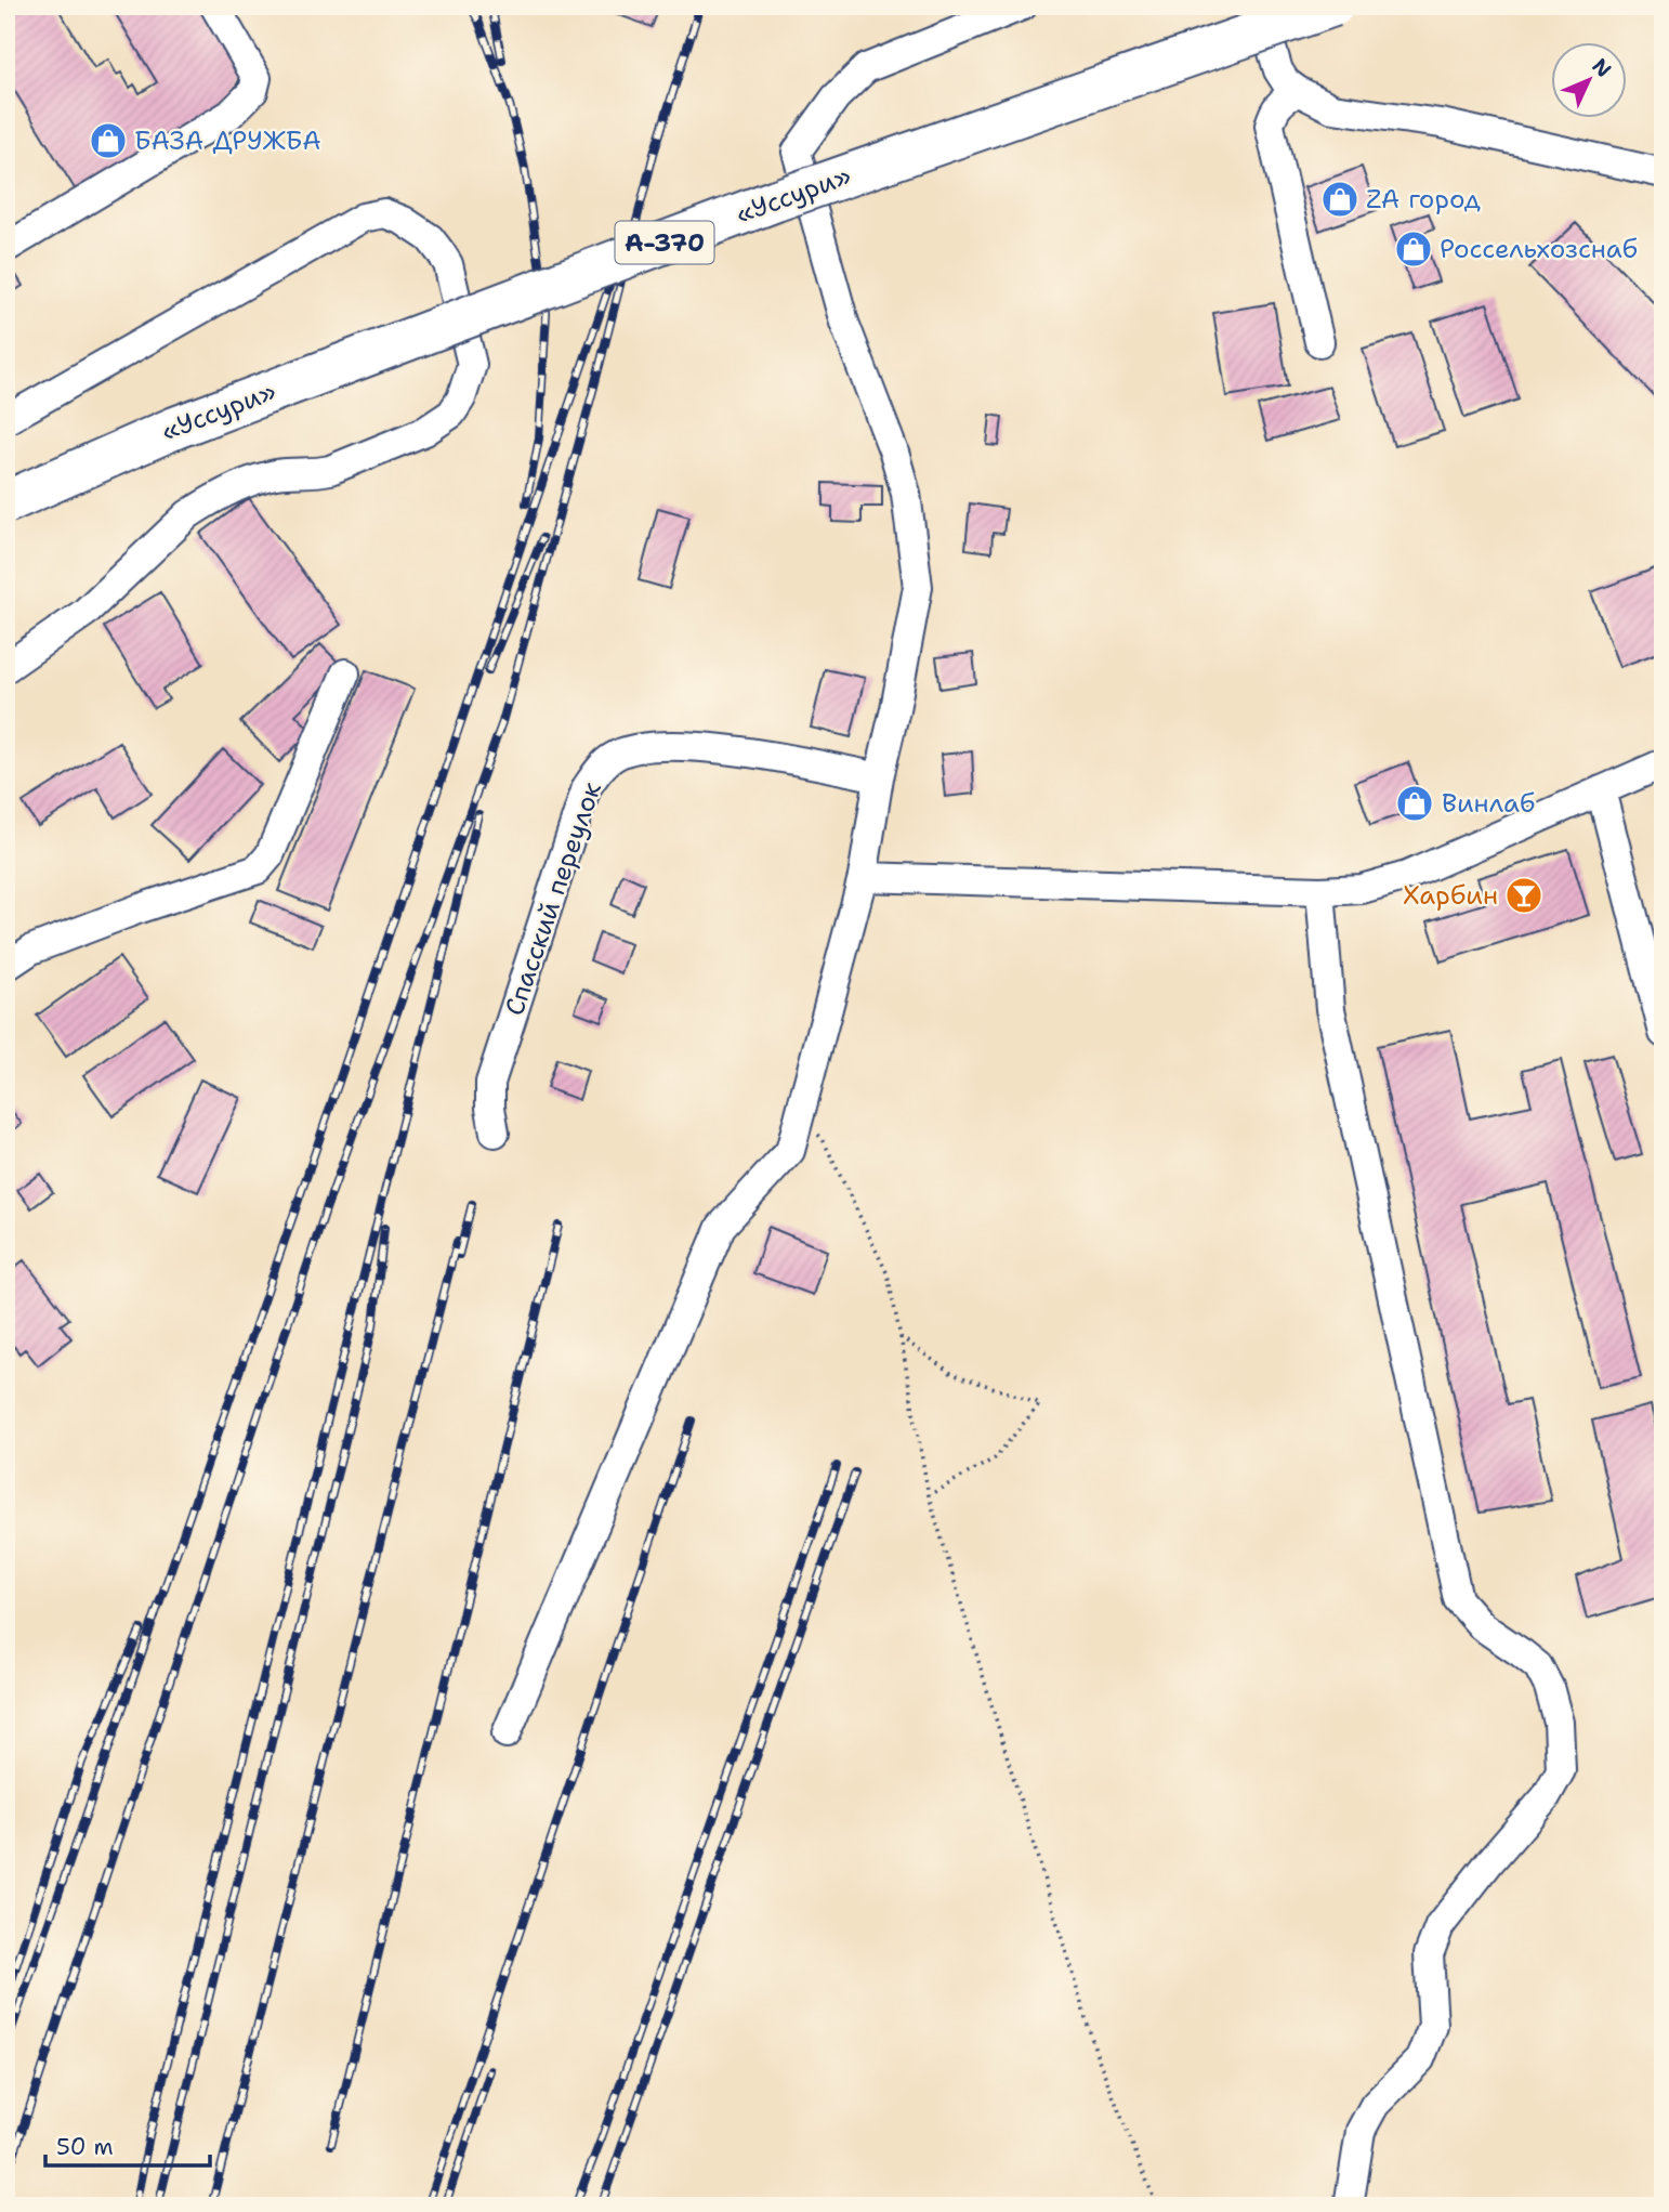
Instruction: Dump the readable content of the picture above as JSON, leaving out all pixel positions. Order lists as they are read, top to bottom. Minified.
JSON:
{"streets":{"highway":["«Уссури»","А-370"],"street":["Спасский переулок"]},"places":{"shop":["БАЗА ДРУЖБА","ZA город","Россельхозснаб","Винлаб"],"bar":["Харбин"]},"scale_bar":"50 m","north":"top right"}
